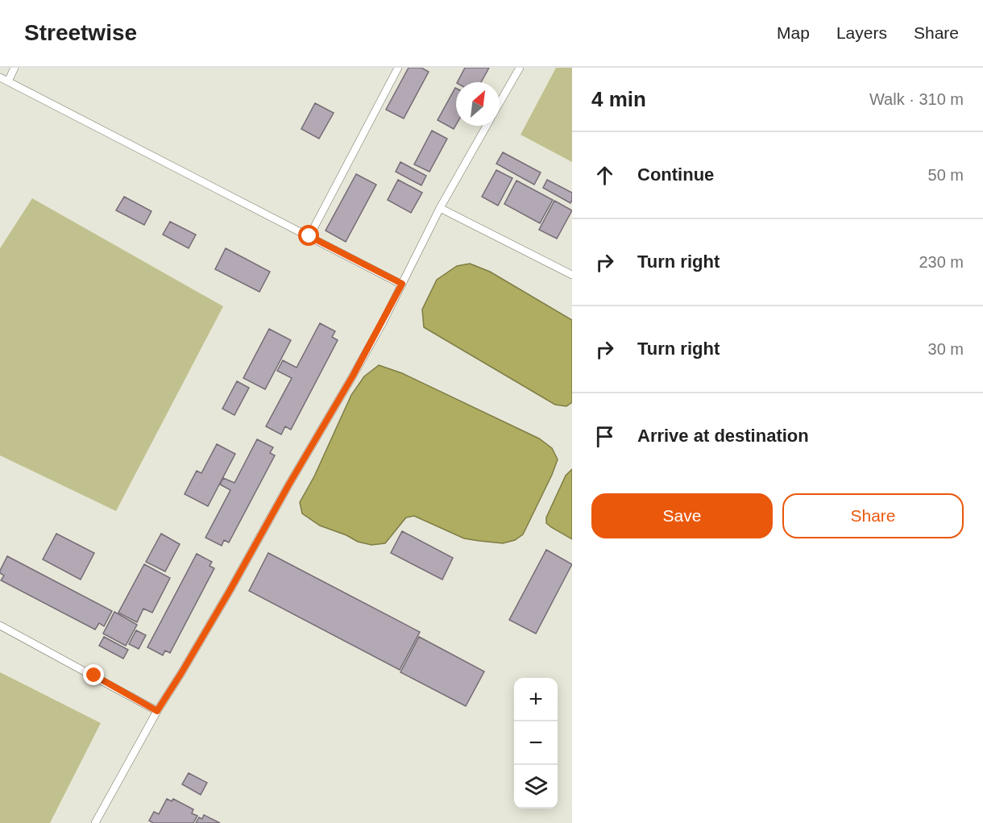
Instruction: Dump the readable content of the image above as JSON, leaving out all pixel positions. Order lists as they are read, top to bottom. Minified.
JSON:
{"north":"top right","page":{"header":"Streetwise","nav":["Map","Layers","Share"],"heading":["4 min","Walk · 310 m"],"list":[["Continue","50 m"],["Turn right","230 m"],["Turn right","30 m"],"Arrive at destination"],"buttons":["Save","Share"],"map_buttons":["+","−"]}}
